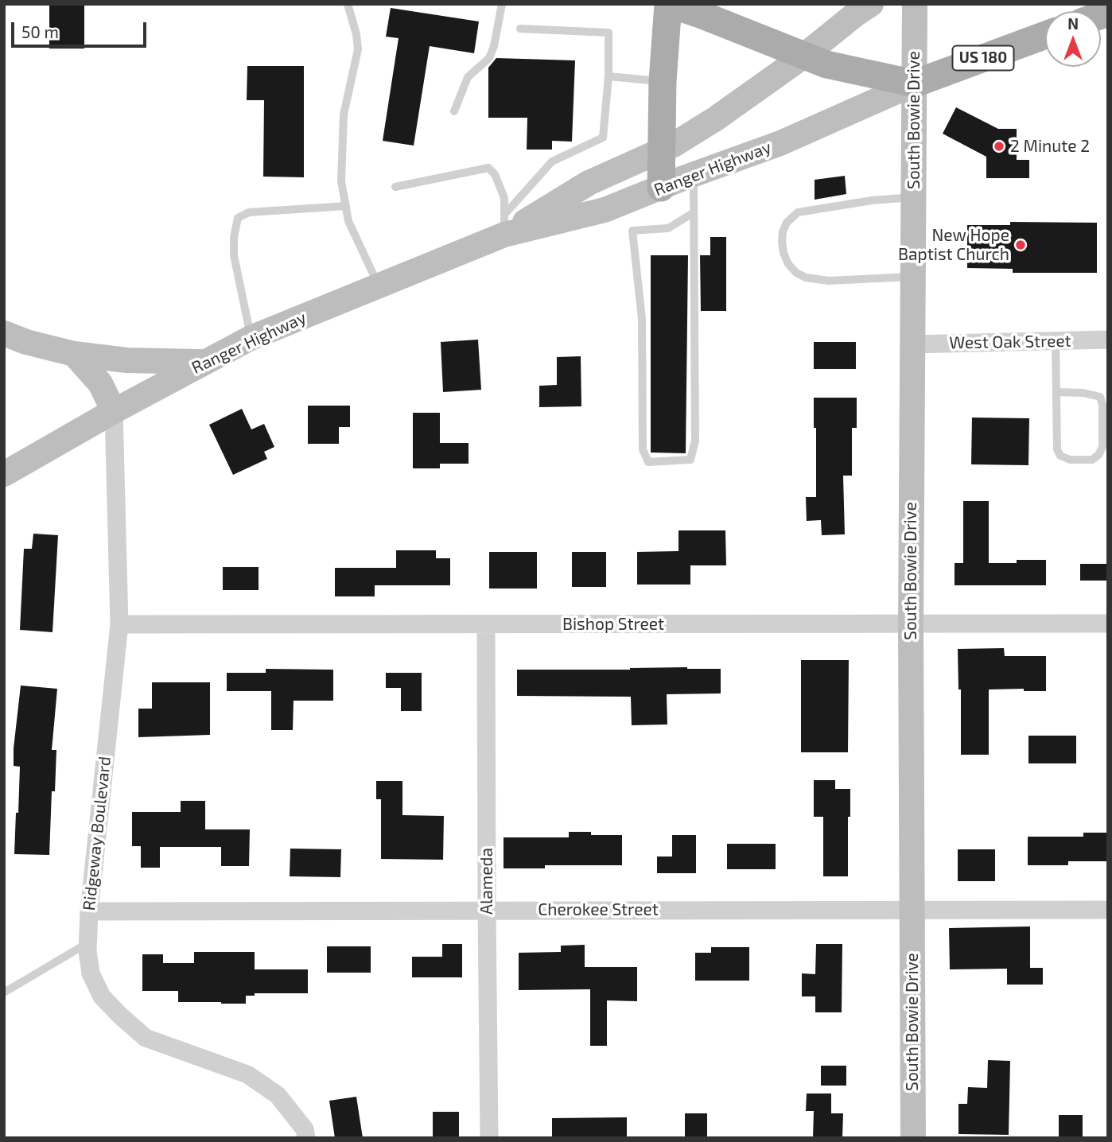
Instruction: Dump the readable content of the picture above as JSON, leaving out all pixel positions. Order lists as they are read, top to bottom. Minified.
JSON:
{"streets":{"main road":["US 180","South Bowie Drive","Ranger Highway"],"street":["West Oak Street","Bishop Street","Ridgeway Boulevard","Alameda","Cherokee Street"]},"crossings":[["US 180","South Bowie Drive"],["US 180","Ranger Highway"],["South Bowie Drive","Ranger Highway"],["South Bowie Drive","West Oak Street"],["South Bowie Drive","Bishop Street"],["South Bowie Drive","Cherokee Street"],["Ranger Highway","Ridgeway Boulevard"],["Bishop Street","Ridgeway Boulevard"],["Bishop Street","Alameda"],["Ridgeway Boulevard","Cherokee Street"],["Alameda","Cherokee Street"]],"places":["2 Minute 2","New Hope Baptist Church"],"scale_bar":"50 m","north":"top"}
